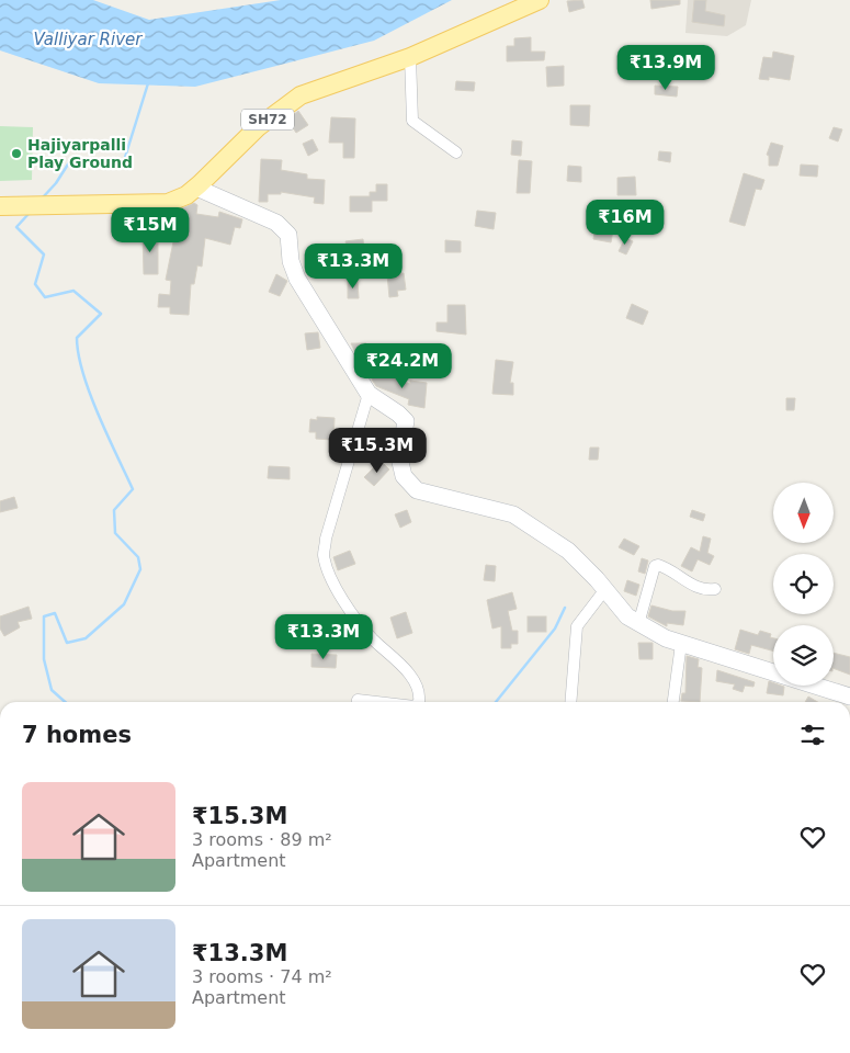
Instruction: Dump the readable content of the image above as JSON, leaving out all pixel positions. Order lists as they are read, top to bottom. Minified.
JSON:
{"streets":{"main road":["SH72"]},"water":["Valliyar River"],"places":["Hajiyarpalli Play Ground"],"north":"bottom","page":{"price":["₹13.9M","₹16M","₹15M","₹13.3M","₹24.2M","₹15.3M","₹13.3M"],"heading":"7 homes","list":[{"name":"₹15.3M","note":"3 rooms · 89 m² · Apartment"},{"name":"₹13.3M","note":"3 rooms · 74 m² · Apartment"}]}}
